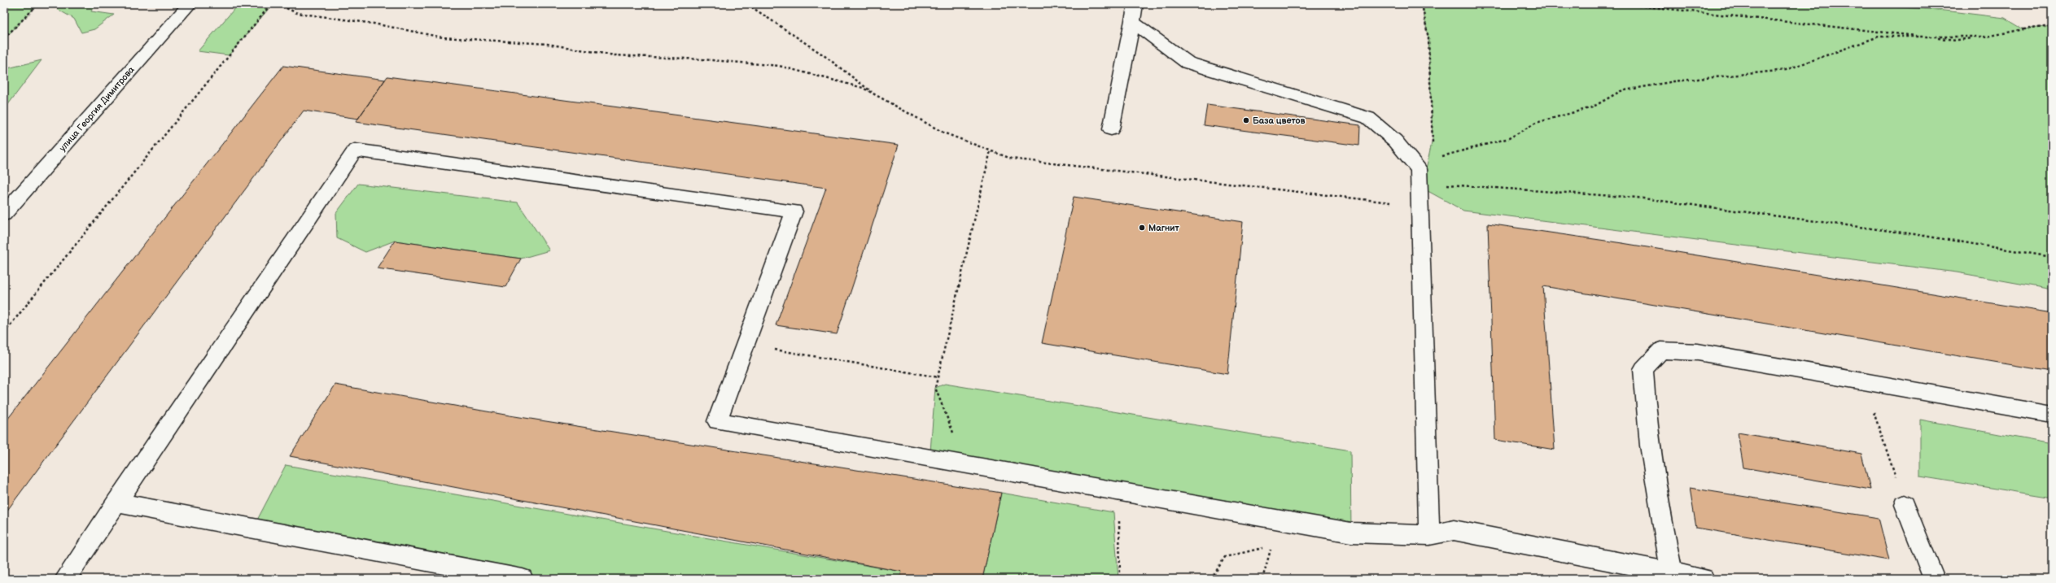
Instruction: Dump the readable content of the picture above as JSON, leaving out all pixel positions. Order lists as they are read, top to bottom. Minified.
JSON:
{"streets":{"main road":["улица Георгия Димитрова"]},"places":["База цветов","Магнит"]}
